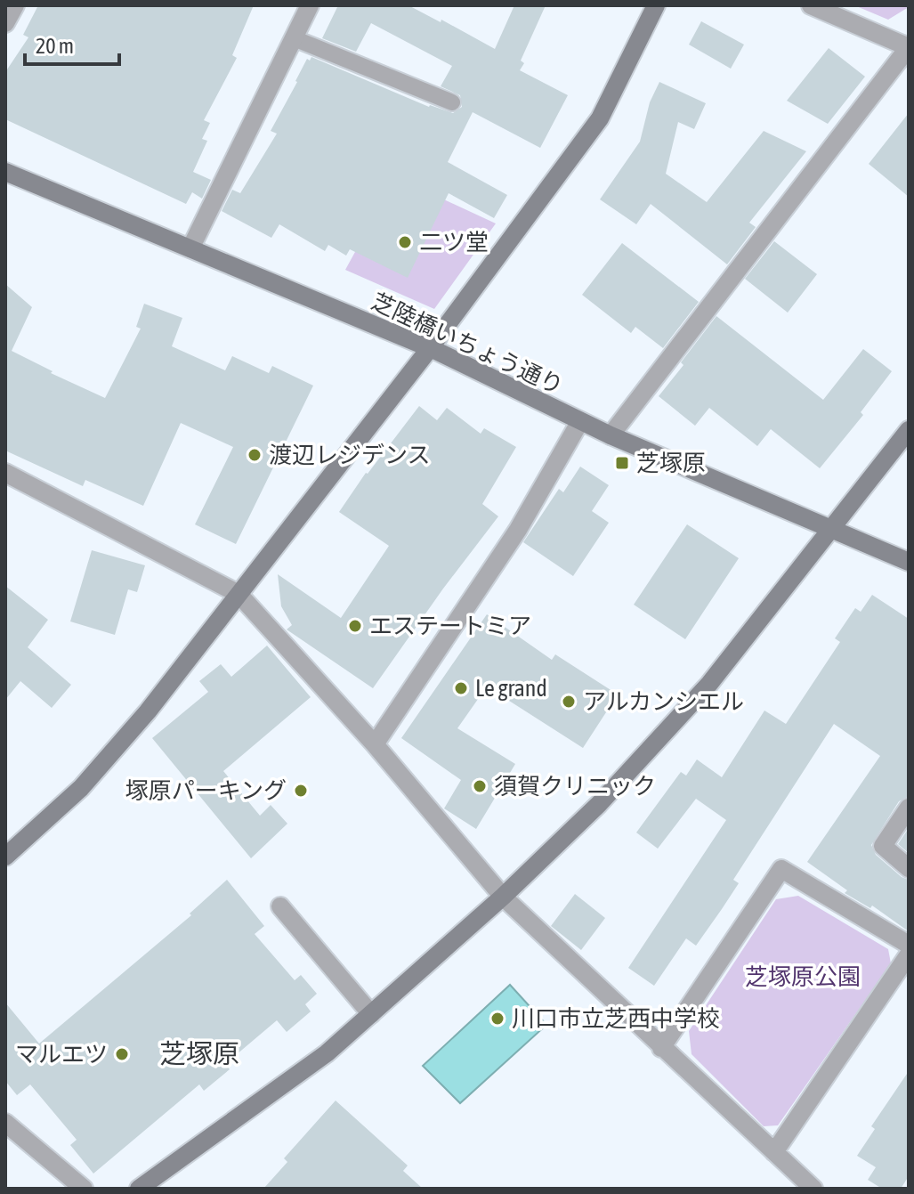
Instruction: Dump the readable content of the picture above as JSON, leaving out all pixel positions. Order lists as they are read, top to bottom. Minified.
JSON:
{"streets":{"street":["芝陸橋いちょう通り"]},"districts":["芝塚原"],"parks":["芝塚原公園"],"places":{"other":["二ツ堂","渡辺レジデンス","エステートミア","Le grand","アルカンシエル","須賀クリニック","塚原パーキング","川口市立芝西中学校","マルエツ"],"transit":["芝塚原"]},"scale_bar":"20 m"}
